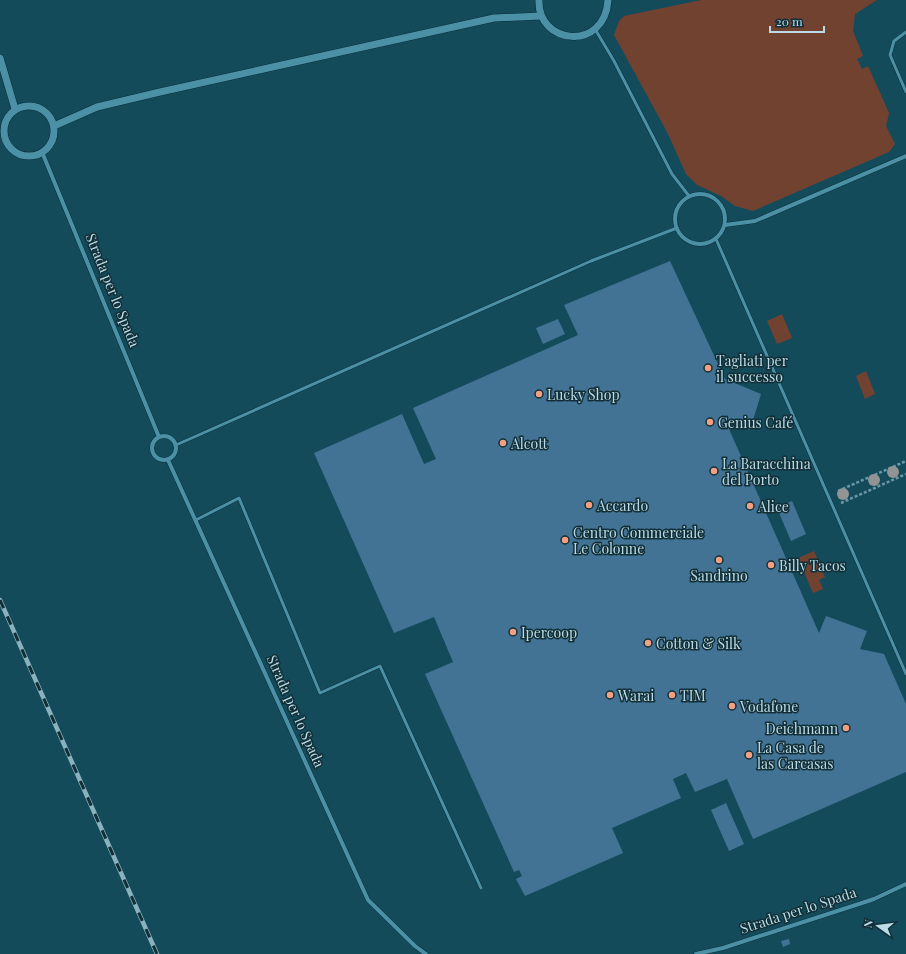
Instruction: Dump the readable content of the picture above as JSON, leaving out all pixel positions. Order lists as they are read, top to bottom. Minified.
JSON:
{"streets":{"street":["Strada per lo Spada"]},"places":["Tagliati per il successo","Lucky Shop","Genius Café","Alcott","La Baracchina del Porto","Accardo","Alice","Centro Commerciale Le Colonne","Sandrino","Billy Tacos","Ipercoop","Cotton & Silk","Warai","TIM","Vodafone","Deichmann","La Casa de las Carcasas"],"scale_bar":"20 m","north":"left"}
